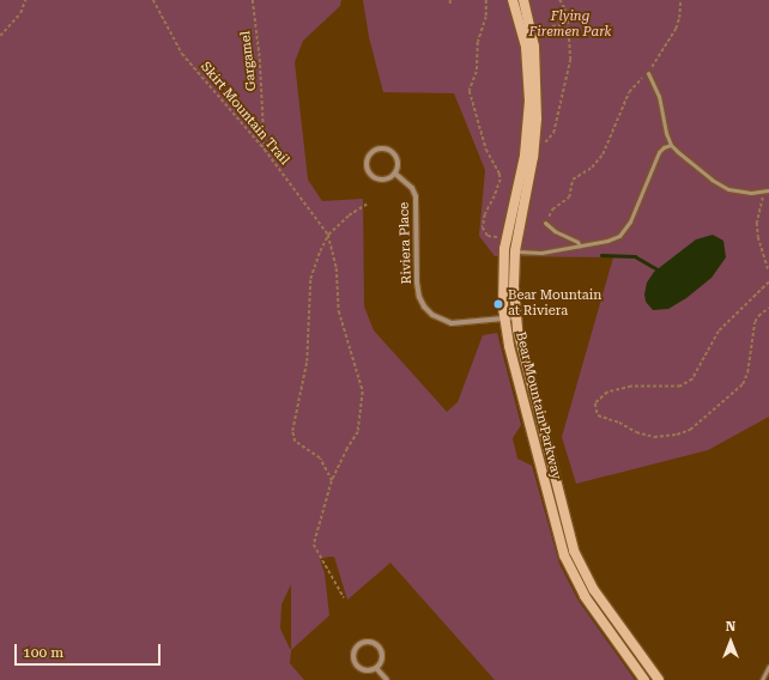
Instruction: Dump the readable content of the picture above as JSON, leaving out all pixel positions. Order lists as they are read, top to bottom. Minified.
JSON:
{"streets":{"street":["Riviera Place","Bear Mountain Parkway"],"path":["Gargamel","Skirt Mountain Trail"]},"crossings":[["Gargamel","Skirt Mountain Trail"],["Riviera Place","Bear Mountain Parkway"]],"parks":["Flying Firemen Park"],"places":["Bear Mountain at Riviera"],"scale_bar":"100 m","north":"top"}
